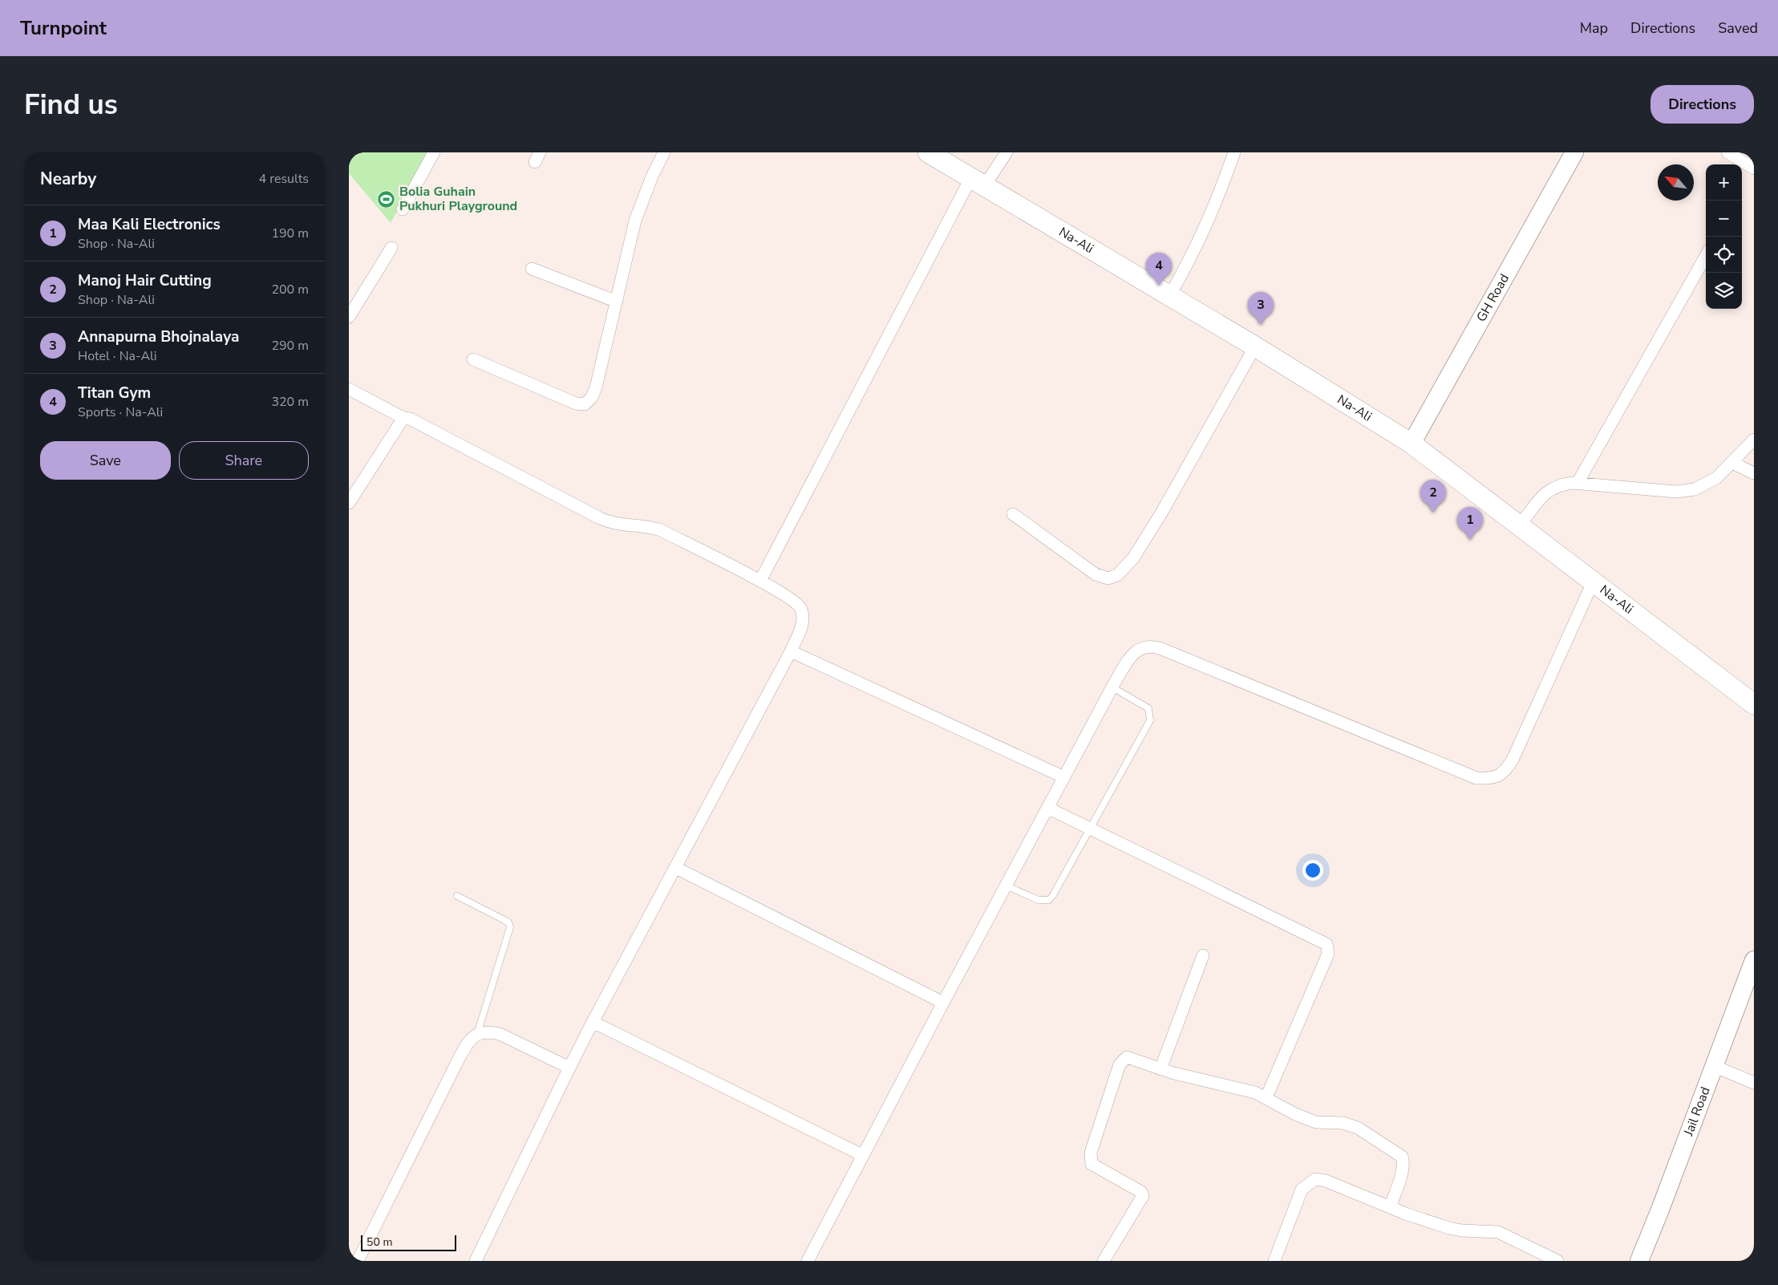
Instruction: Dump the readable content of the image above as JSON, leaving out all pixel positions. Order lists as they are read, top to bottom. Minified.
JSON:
{"streets":{"main road":["Na-Ali"],"street":["GH Road","Jail Road"]},"crossings":[["Na-Ali","GH Road"]],"places":{"sports":["Bolia Guhain Pukhuri Playground"]},"scale_bar":"50 m","north":"top left","page":{"header":"Turnpoint","nav":["Map","Directions","Saved"],"buttons":["Directions",["Save","Share"]],"title":"Find us","heading":["Nearby","4 results"],"map_buttons":["+","−"],"list":[{"mark":"1","name":"Maa Kali Electronics","note":"Shop · Na-Ali","value":"190 m"},{"mark":"2","name":"Manoj Hair Cutting","note":"Shop · Na-Ali","value":"200 m"},{"mark":"3","name":"Annapurna Bhojnalaya","note":"Hotel · Na-Ali","value":"290 m"},{"mark":"4","name":"Titan Gym","note":"Sports · Na-Ali","value":"320 m"}],"pins":["4","3","2","1"],"scale":"50 m"}}
